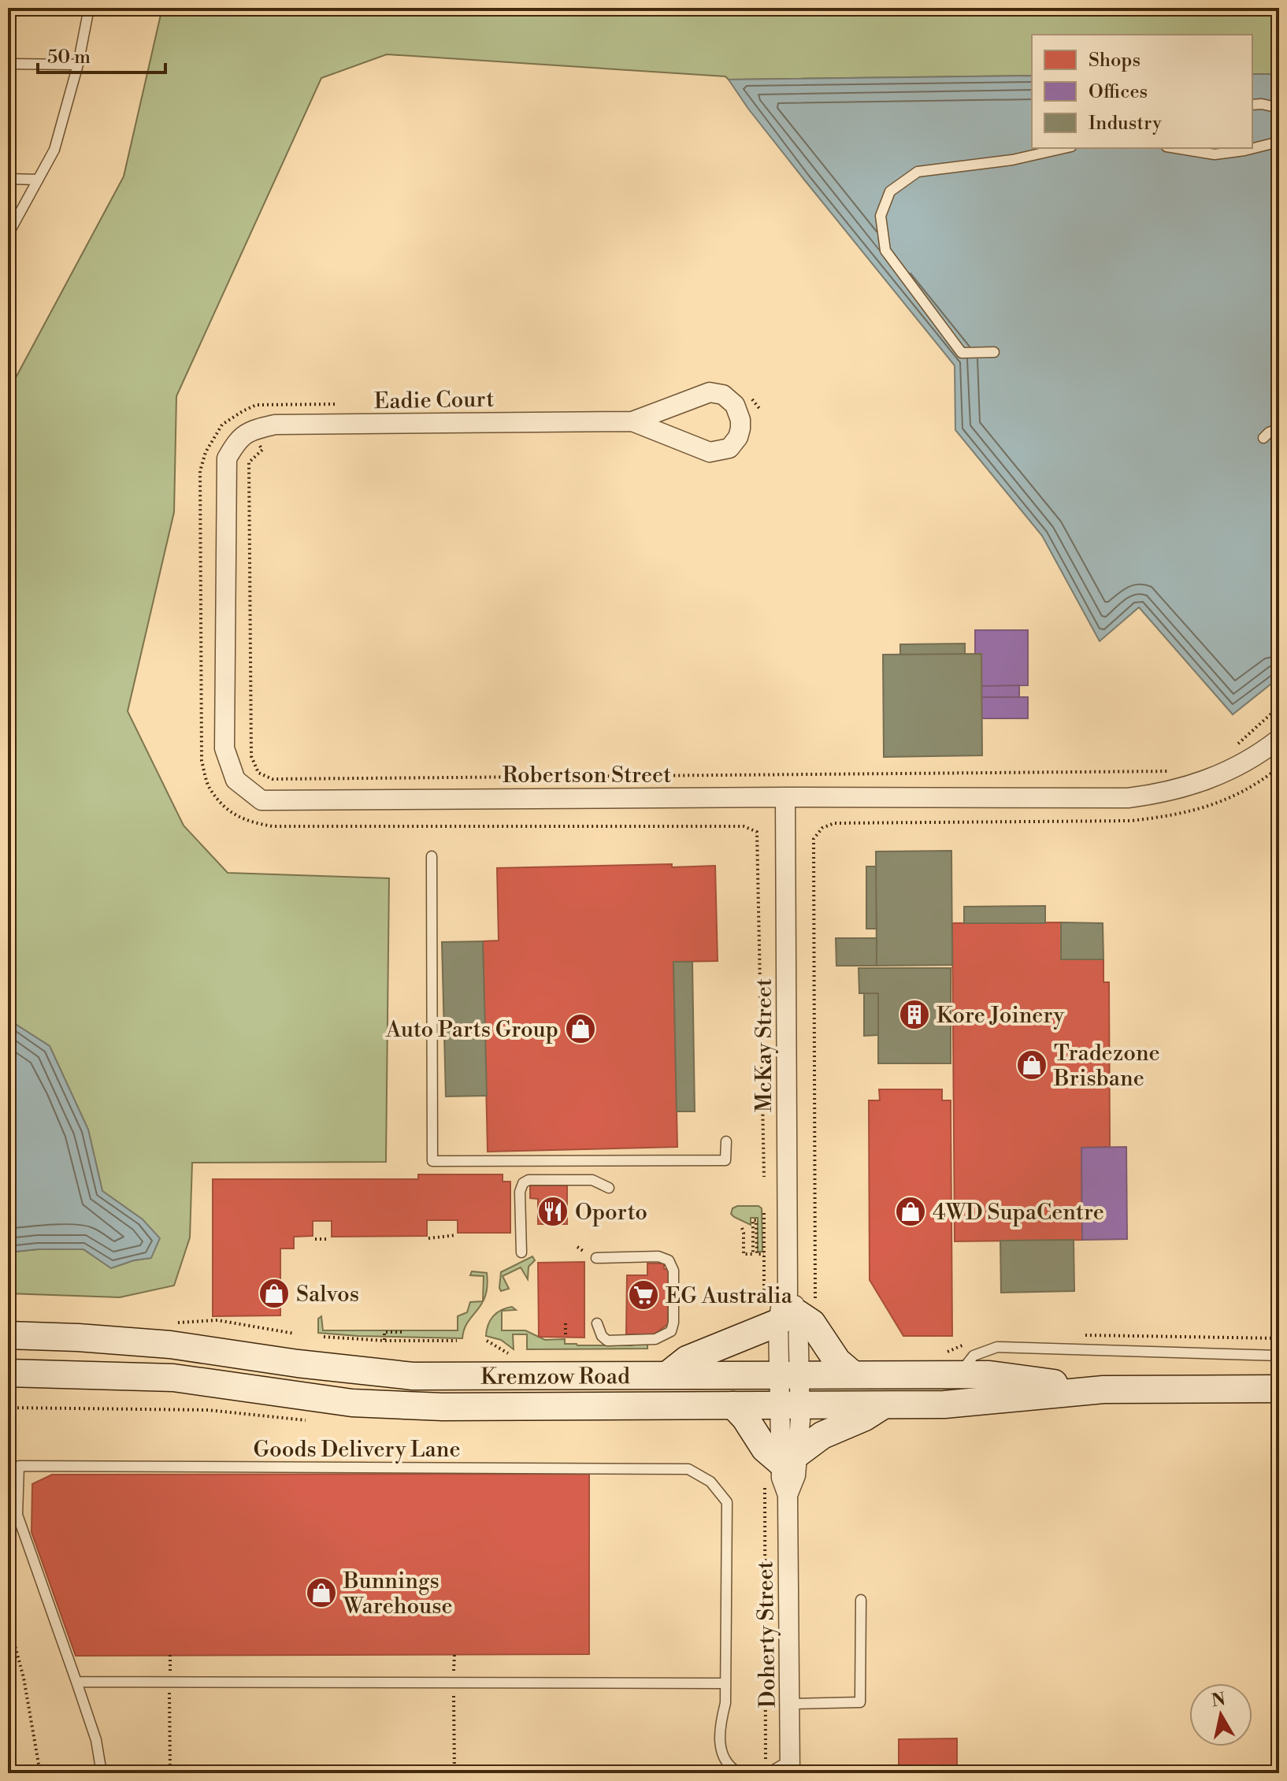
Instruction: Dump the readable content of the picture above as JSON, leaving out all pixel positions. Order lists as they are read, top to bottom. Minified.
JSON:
{"streets":{"street":["Eadie Court","Robertson Street","McKay Street","Kremzow Road","Doherty Street"],"lane":["Goods Delivery Lane"]},"crossings":[["Eadie Court","Robertson Street"],["Robertson Street","McKay Street"],["McKay Street","Kremzow Road"],["McKay Street","Doherty Street"],["Kremzow Road","Doherty Street"]],"places":{"building":["Kore Joinery"],"shop":["Auto Parts Group","Tradezone Brisbane","4WD SupaCentre","Salvos","Bunnings Warehouse"],"restaurant":["Oporto"],"supermarket":["EG Australia"]},"legend":["Shops","Offices","Industry"],"scale_bar":"50 m","north":"top"}
